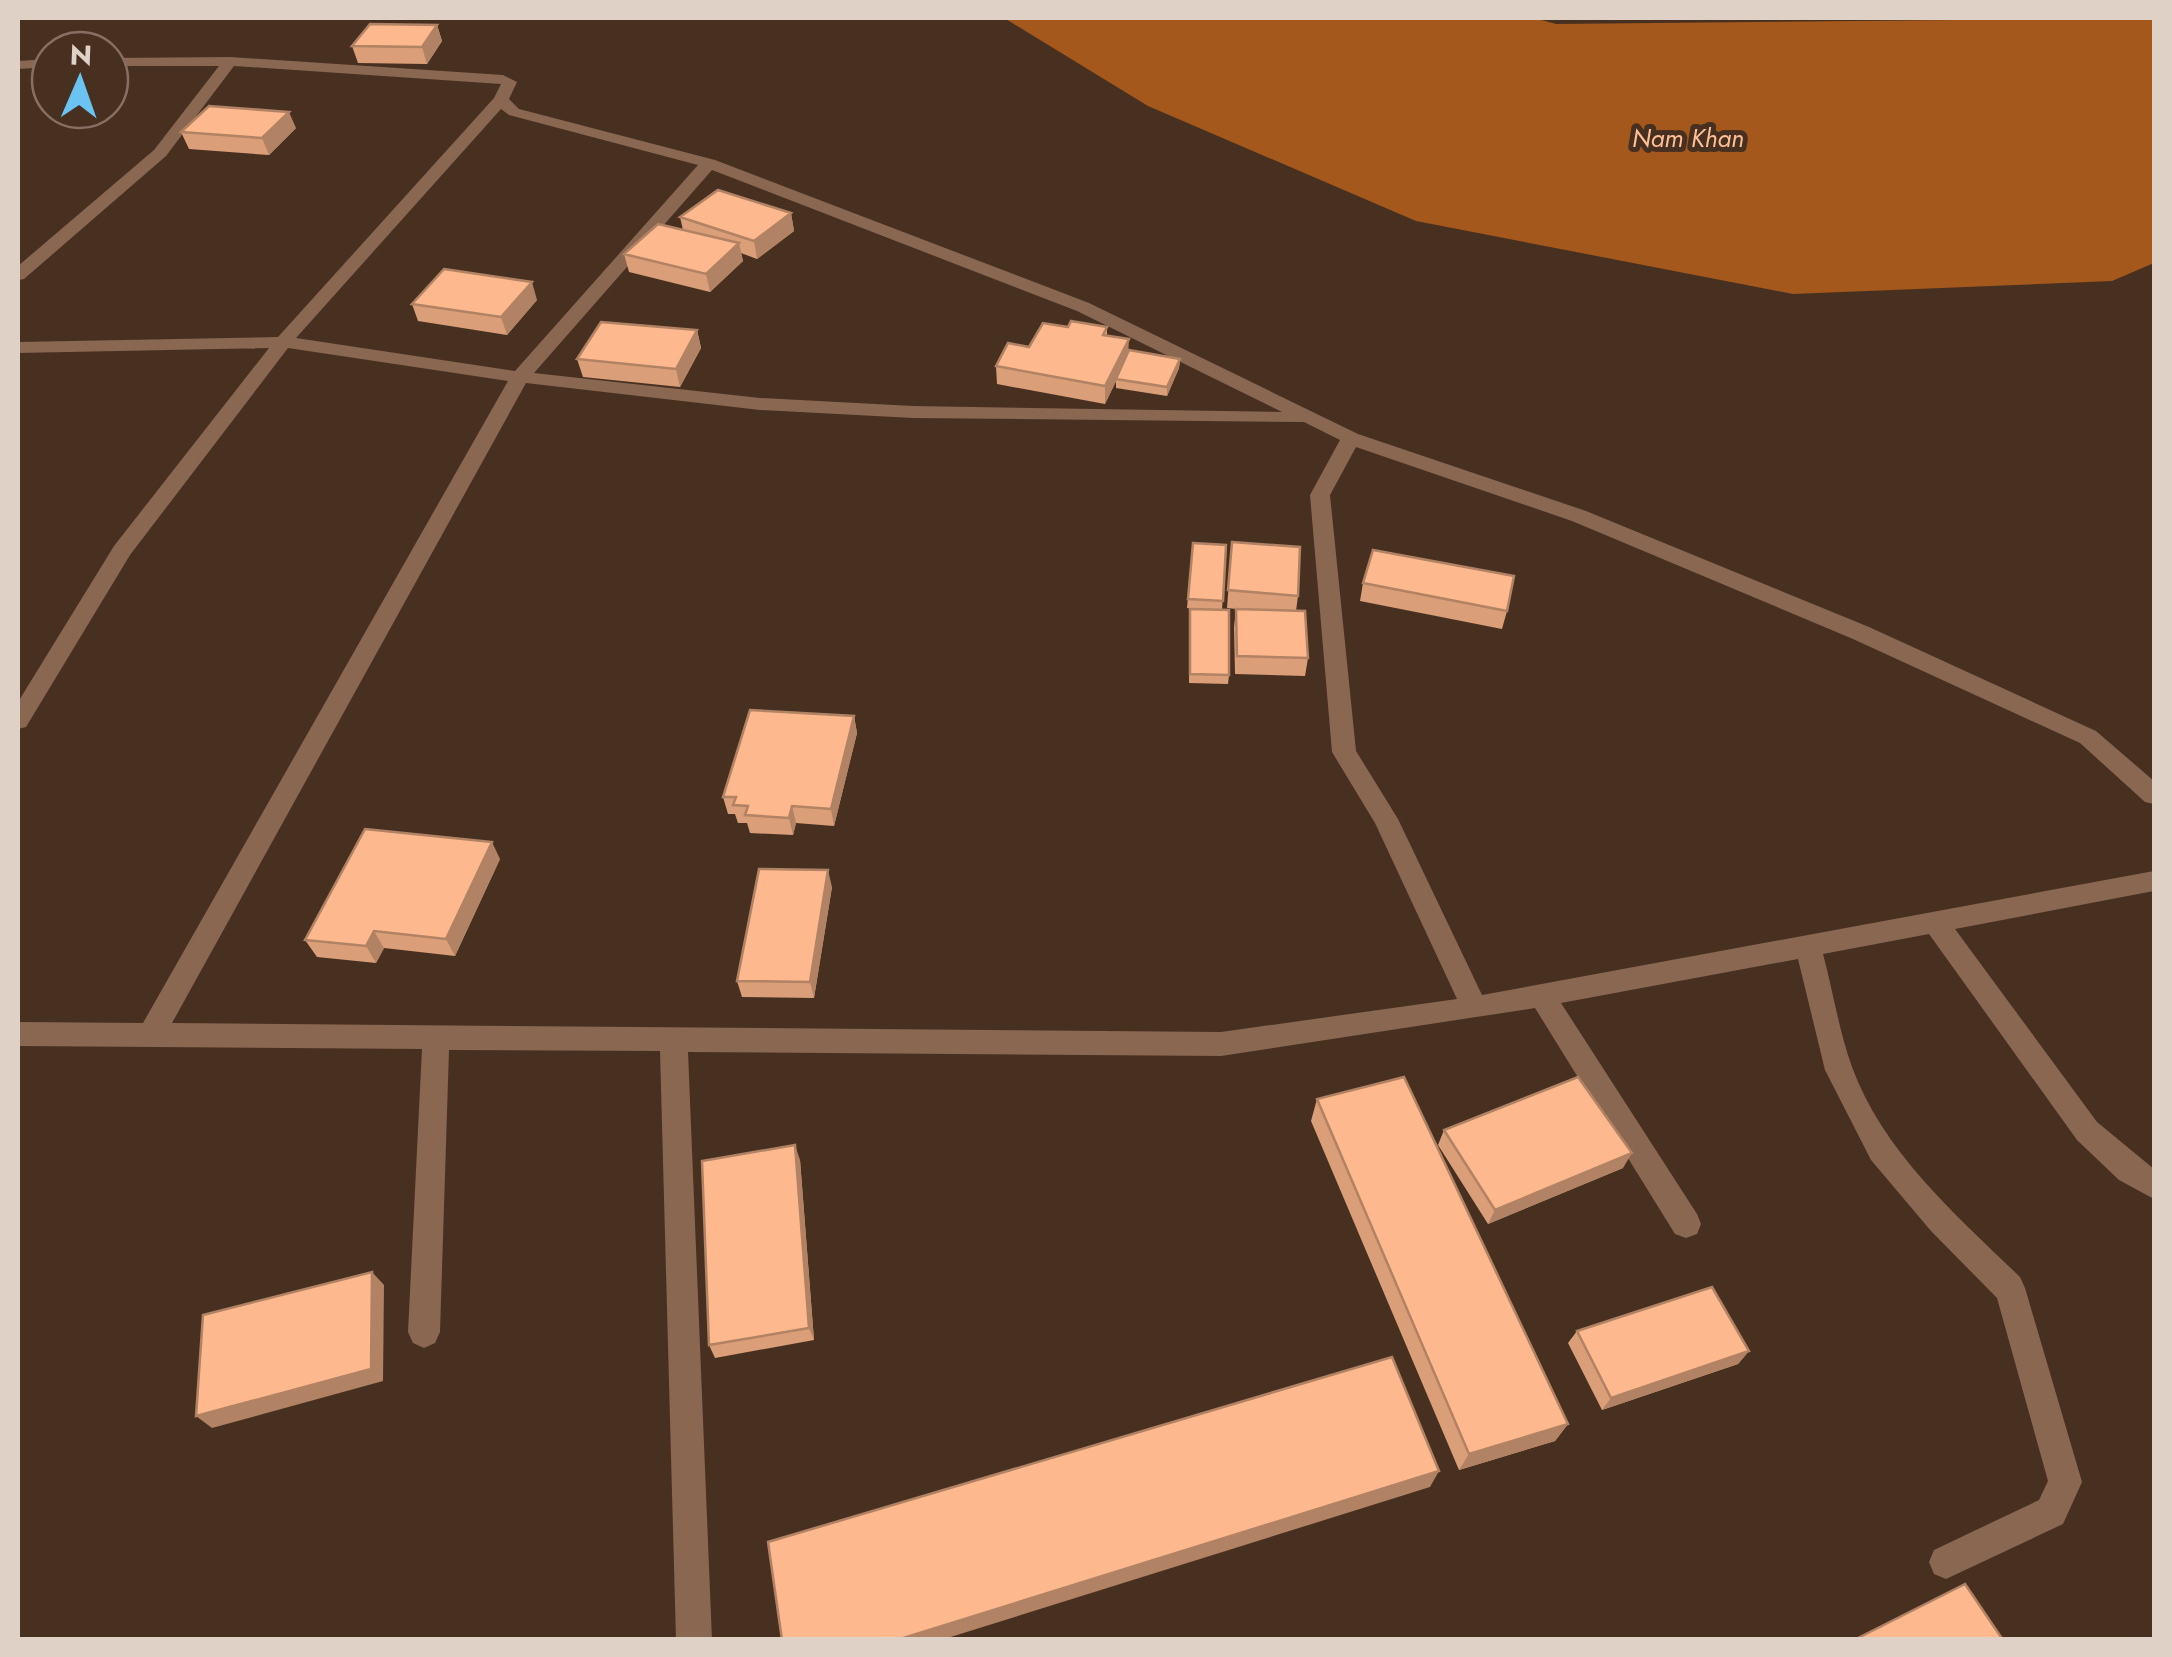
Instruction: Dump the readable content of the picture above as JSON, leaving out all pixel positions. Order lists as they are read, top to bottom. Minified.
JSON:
{"water":["Nam Khan"],"north":"top"}
